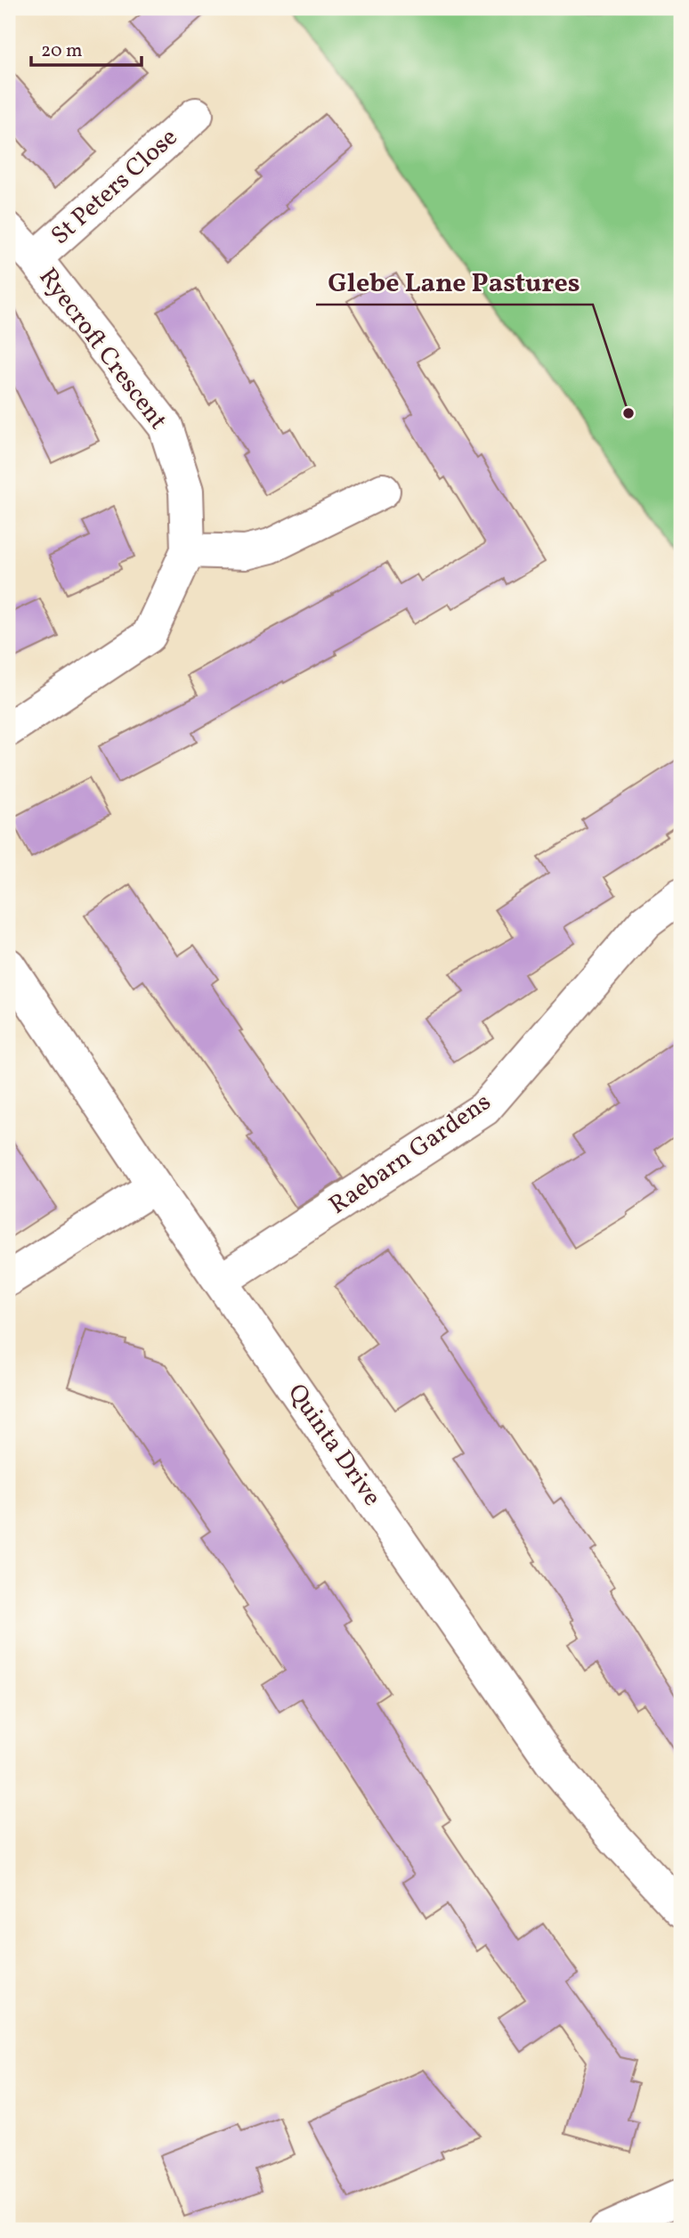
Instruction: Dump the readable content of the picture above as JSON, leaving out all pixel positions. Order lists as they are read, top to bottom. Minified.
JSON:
{"streets":{"street":["St Peters Close","Ryecroft Crescent","Raebarn Gardens","Quinta Drive"]},"crossings":[["St Peters Close","Ryecroft Crescent"],["Raebarn Gardens","Quinta Drive"]],"places":["Glebe Lane Pastures"],"scale_bar":"20 m"}
